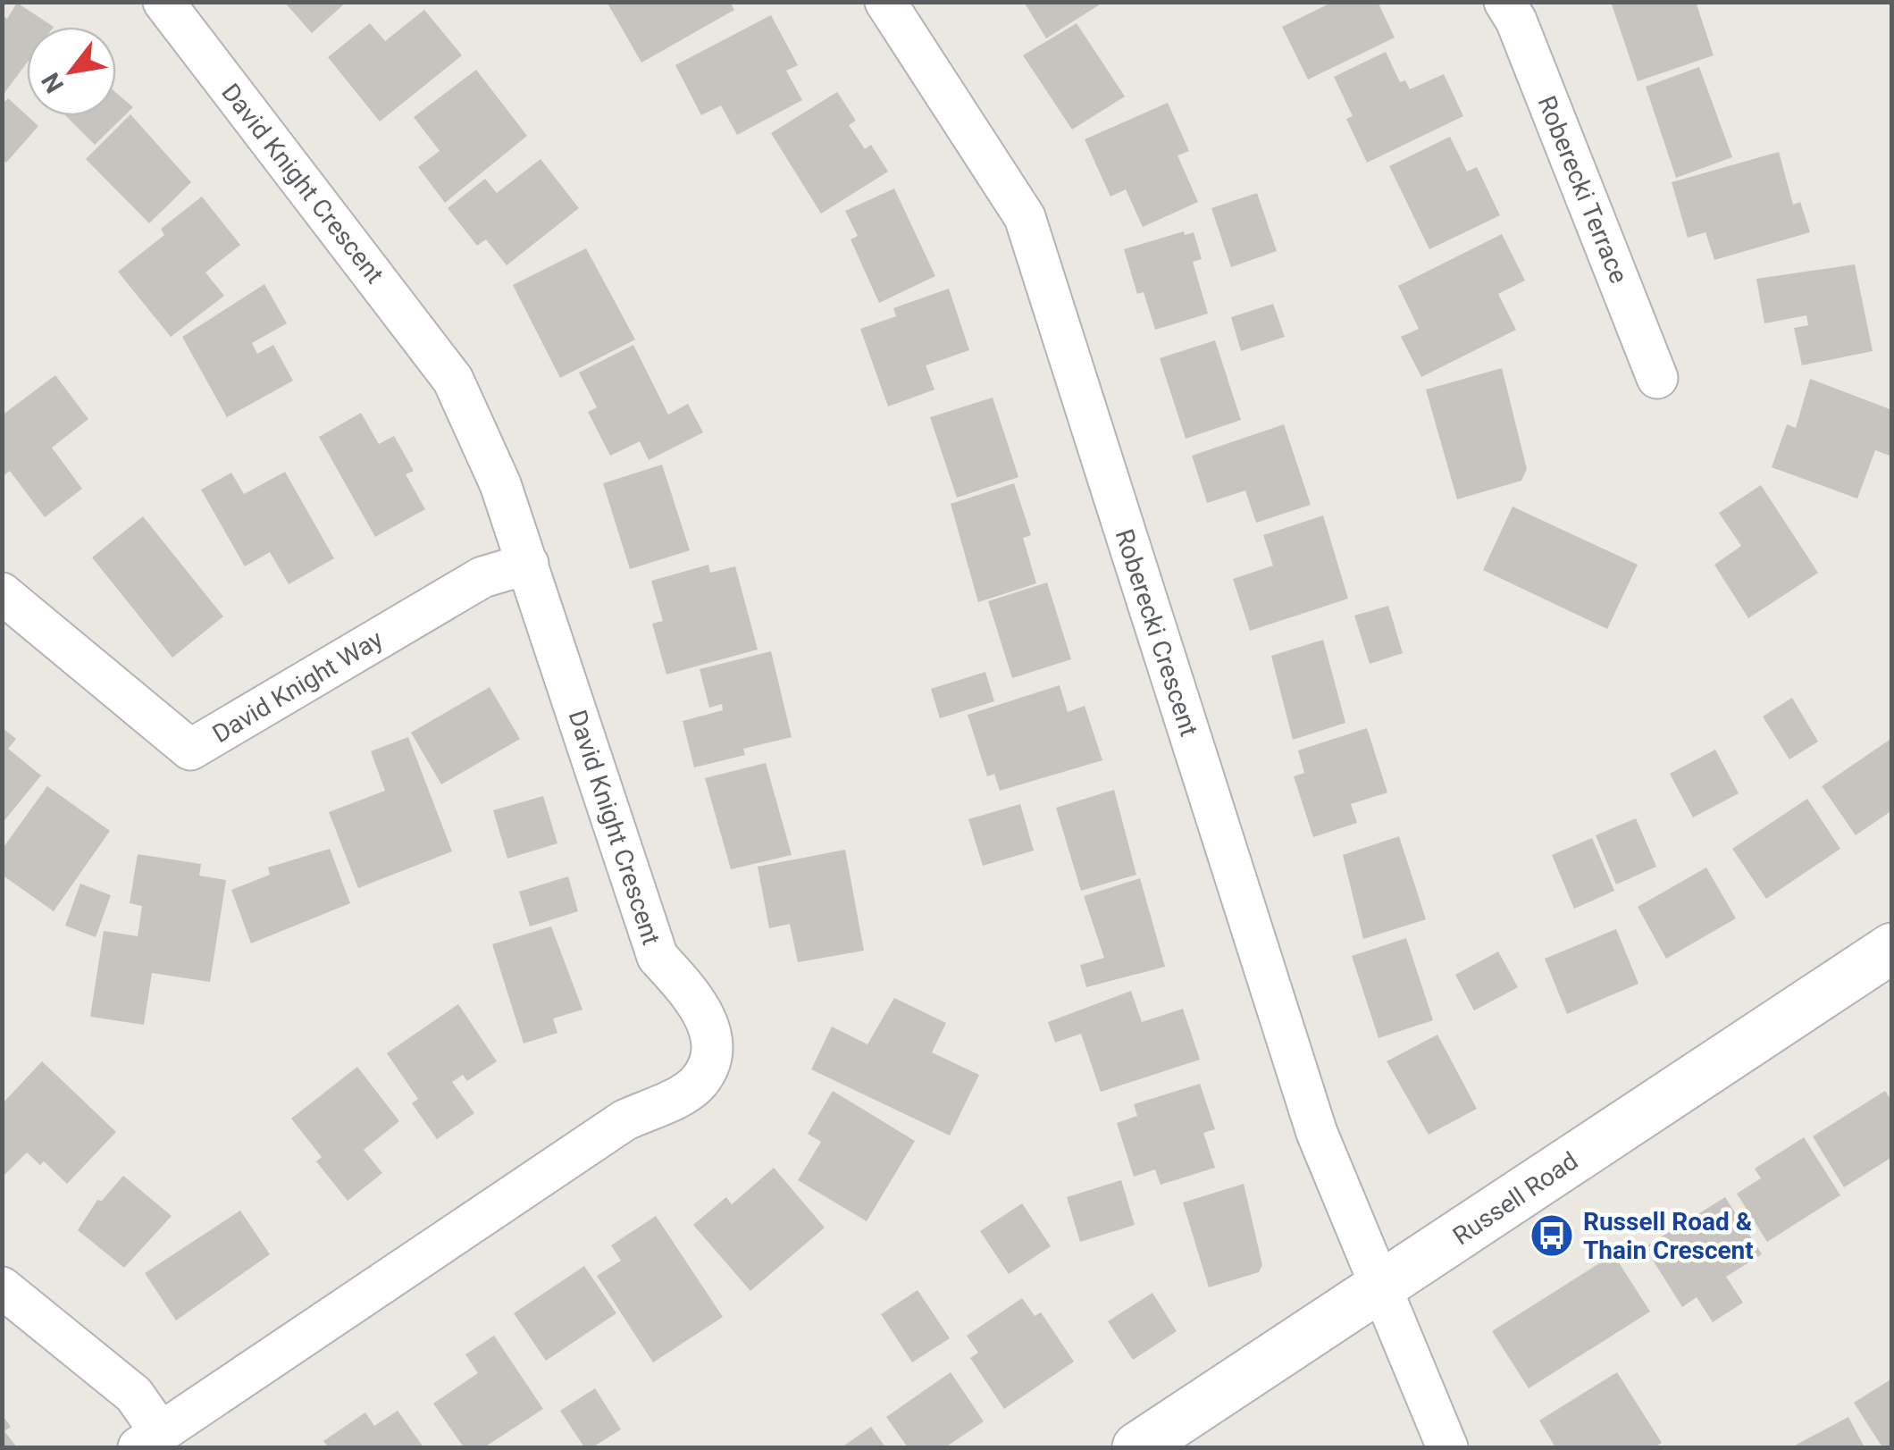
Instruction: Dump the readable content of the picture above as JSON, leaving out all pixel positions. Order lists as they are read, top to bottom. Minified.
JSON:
{"streets":{"street":["David Knight Crescent","Roberecki Terrace","Roberecki Crescent","David Knight Way","Russell Road"]},"crossings":[["David Knight Crescent","David Knight Way"],["Roberecki Crescent","Russell Road"]],"places":{"bus stop":["Russell Road & Thain Crescent"]},"north":"bottom left"}
